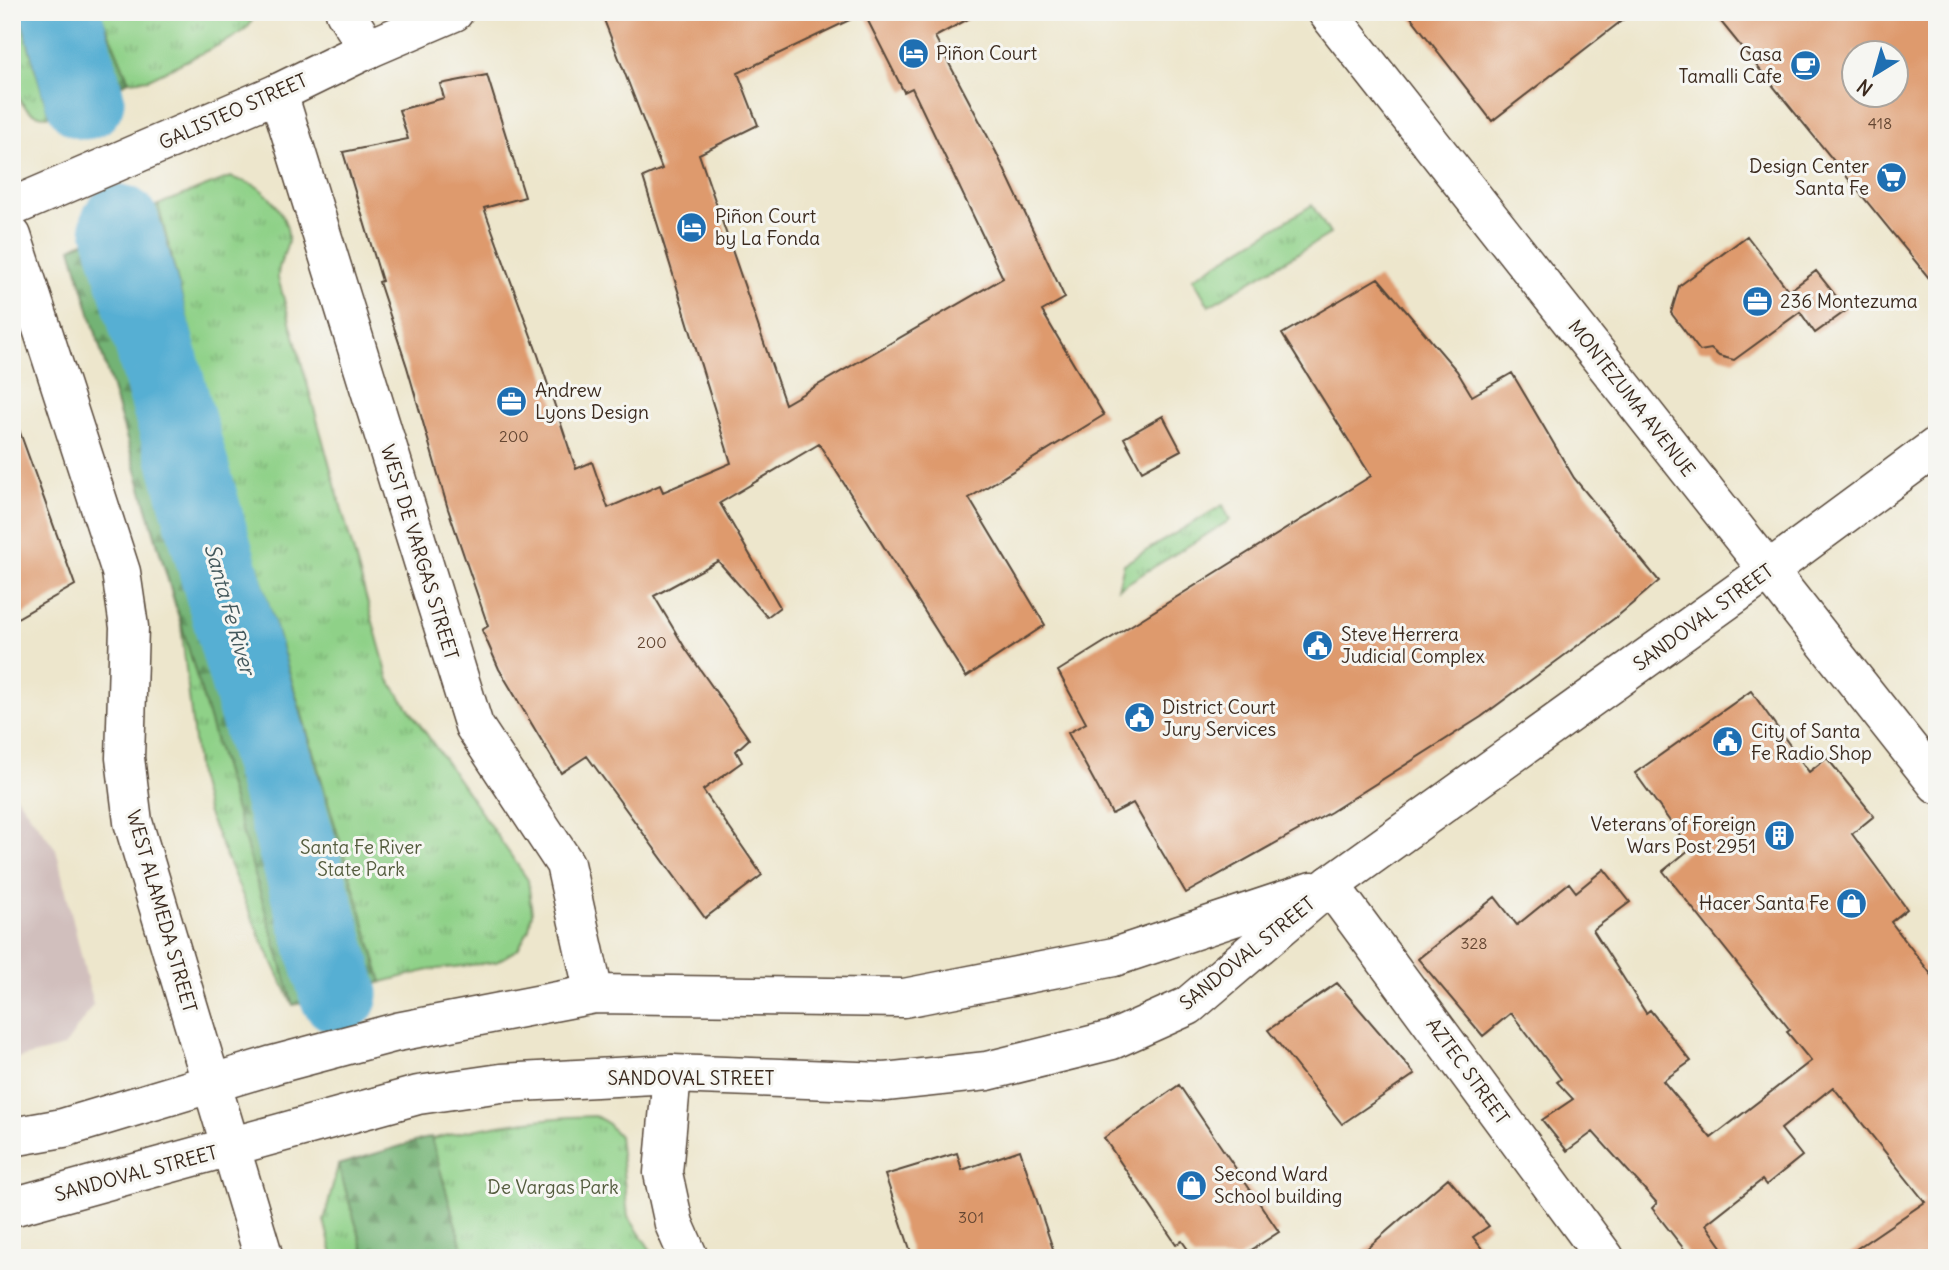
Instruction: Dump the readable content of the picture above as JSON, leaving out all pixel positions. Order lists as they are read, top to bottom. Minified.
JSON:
{"streets":{"street":["GALISTEO STREET","MONTEZUMA AVENUE","WEST DE VARGAS STREET","SANDOVAL STREET","WEST ALAMEDA STREET","AZTEC STREET"]},"crossings":[["GALISTEO STREET","WEST DE VARGAS STREET"],["MONTEZUMA AVENUE","SANDOVAL STREET"],["WEST DE VARGAS STREET","SANDOVAL STREET"],["SANDOVAL STREET","WEST ALAMEDA STREET"],["SANDOVAL STREET","AZTEC STREET"]],"water":["Santa Fe River"],"parks":["Santa Fe River State Park","De Vargas Park"],"places":{"hotel":["Piñon Court","Piñon Court by La Fonda"],"cafe":["Casa Tamalli Cafe"],"supermarket":["Design Center Santa Fe"],"office":["236 Montezuma","Andrew Lyons Design"],"public building":["Steve Herrera Judicial Complex","District Court Jury Services","City of Santa Fe Radio Shop"],"building":["Veterans of Foreign Wars Post 2951"],"shop":["Hacer Santa Fe","Second Ward School building"]},"house_numbers":["418","200","200","328","301"],"north":"bottom left"}
